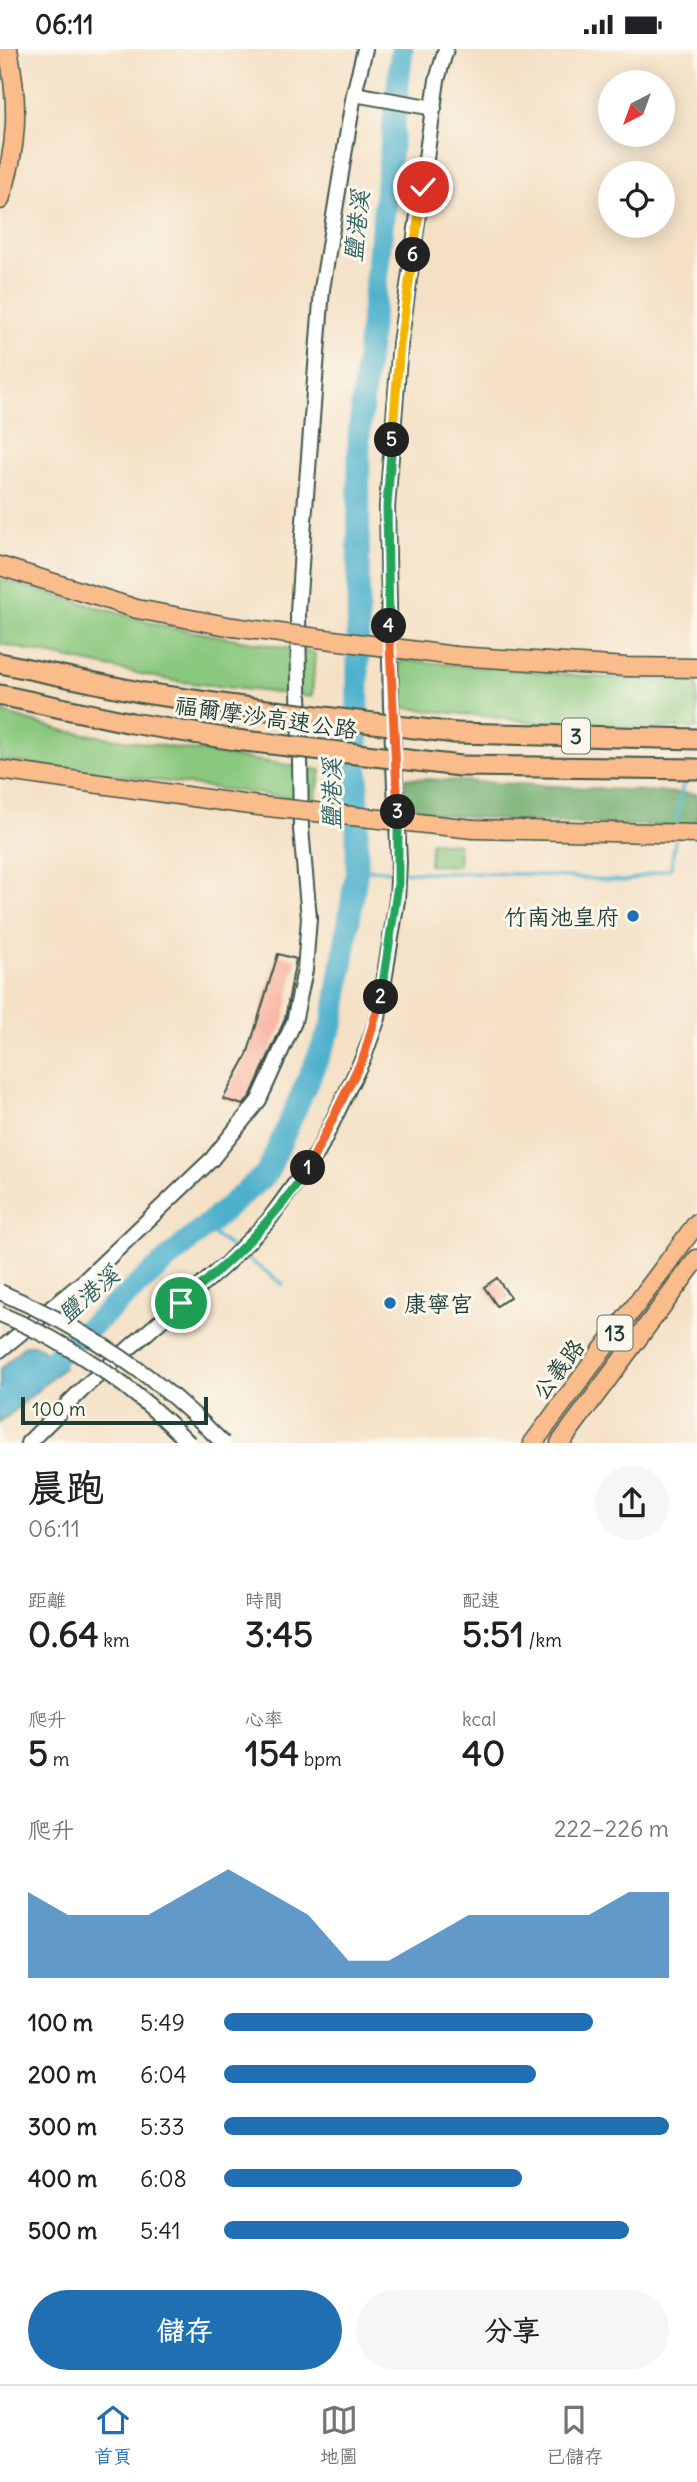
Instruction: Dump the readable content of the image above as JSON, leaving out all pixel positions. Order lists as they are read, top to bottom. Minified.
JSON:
{"streets":{"highway":["福爾摩沙高速公路","3"],"main road":["13","公義路"]},"water":["鹽港溪"],"places":["竹南池皇府","康寧宮"],"scale_bar":"100 m","north":"bottom left","page":{"status":"06:11","pins":["6","5","4","3","2","1"],"scale":"100 m","heading":["晨跑","06:11"],"stats":[["距離","0.64 km"],["時間","3:45"],["配速","5:51 /km"],["爬升","5 m"],["心率","154 bpm"],["kcal","40"]],"chart":["爬升","222–226 m"],"list":[{"name":"100 m","note":"5:49"},{"name":"200 m","note":"6:04"},{"name":"300 m","note":"5:33"},{"name":"400 m","note":"6:08"},{"name":"500 m","note":"5:41"}],"buttons":["儲存","分享"],"tabs":["首頁","地圖","已儲存"]}}
